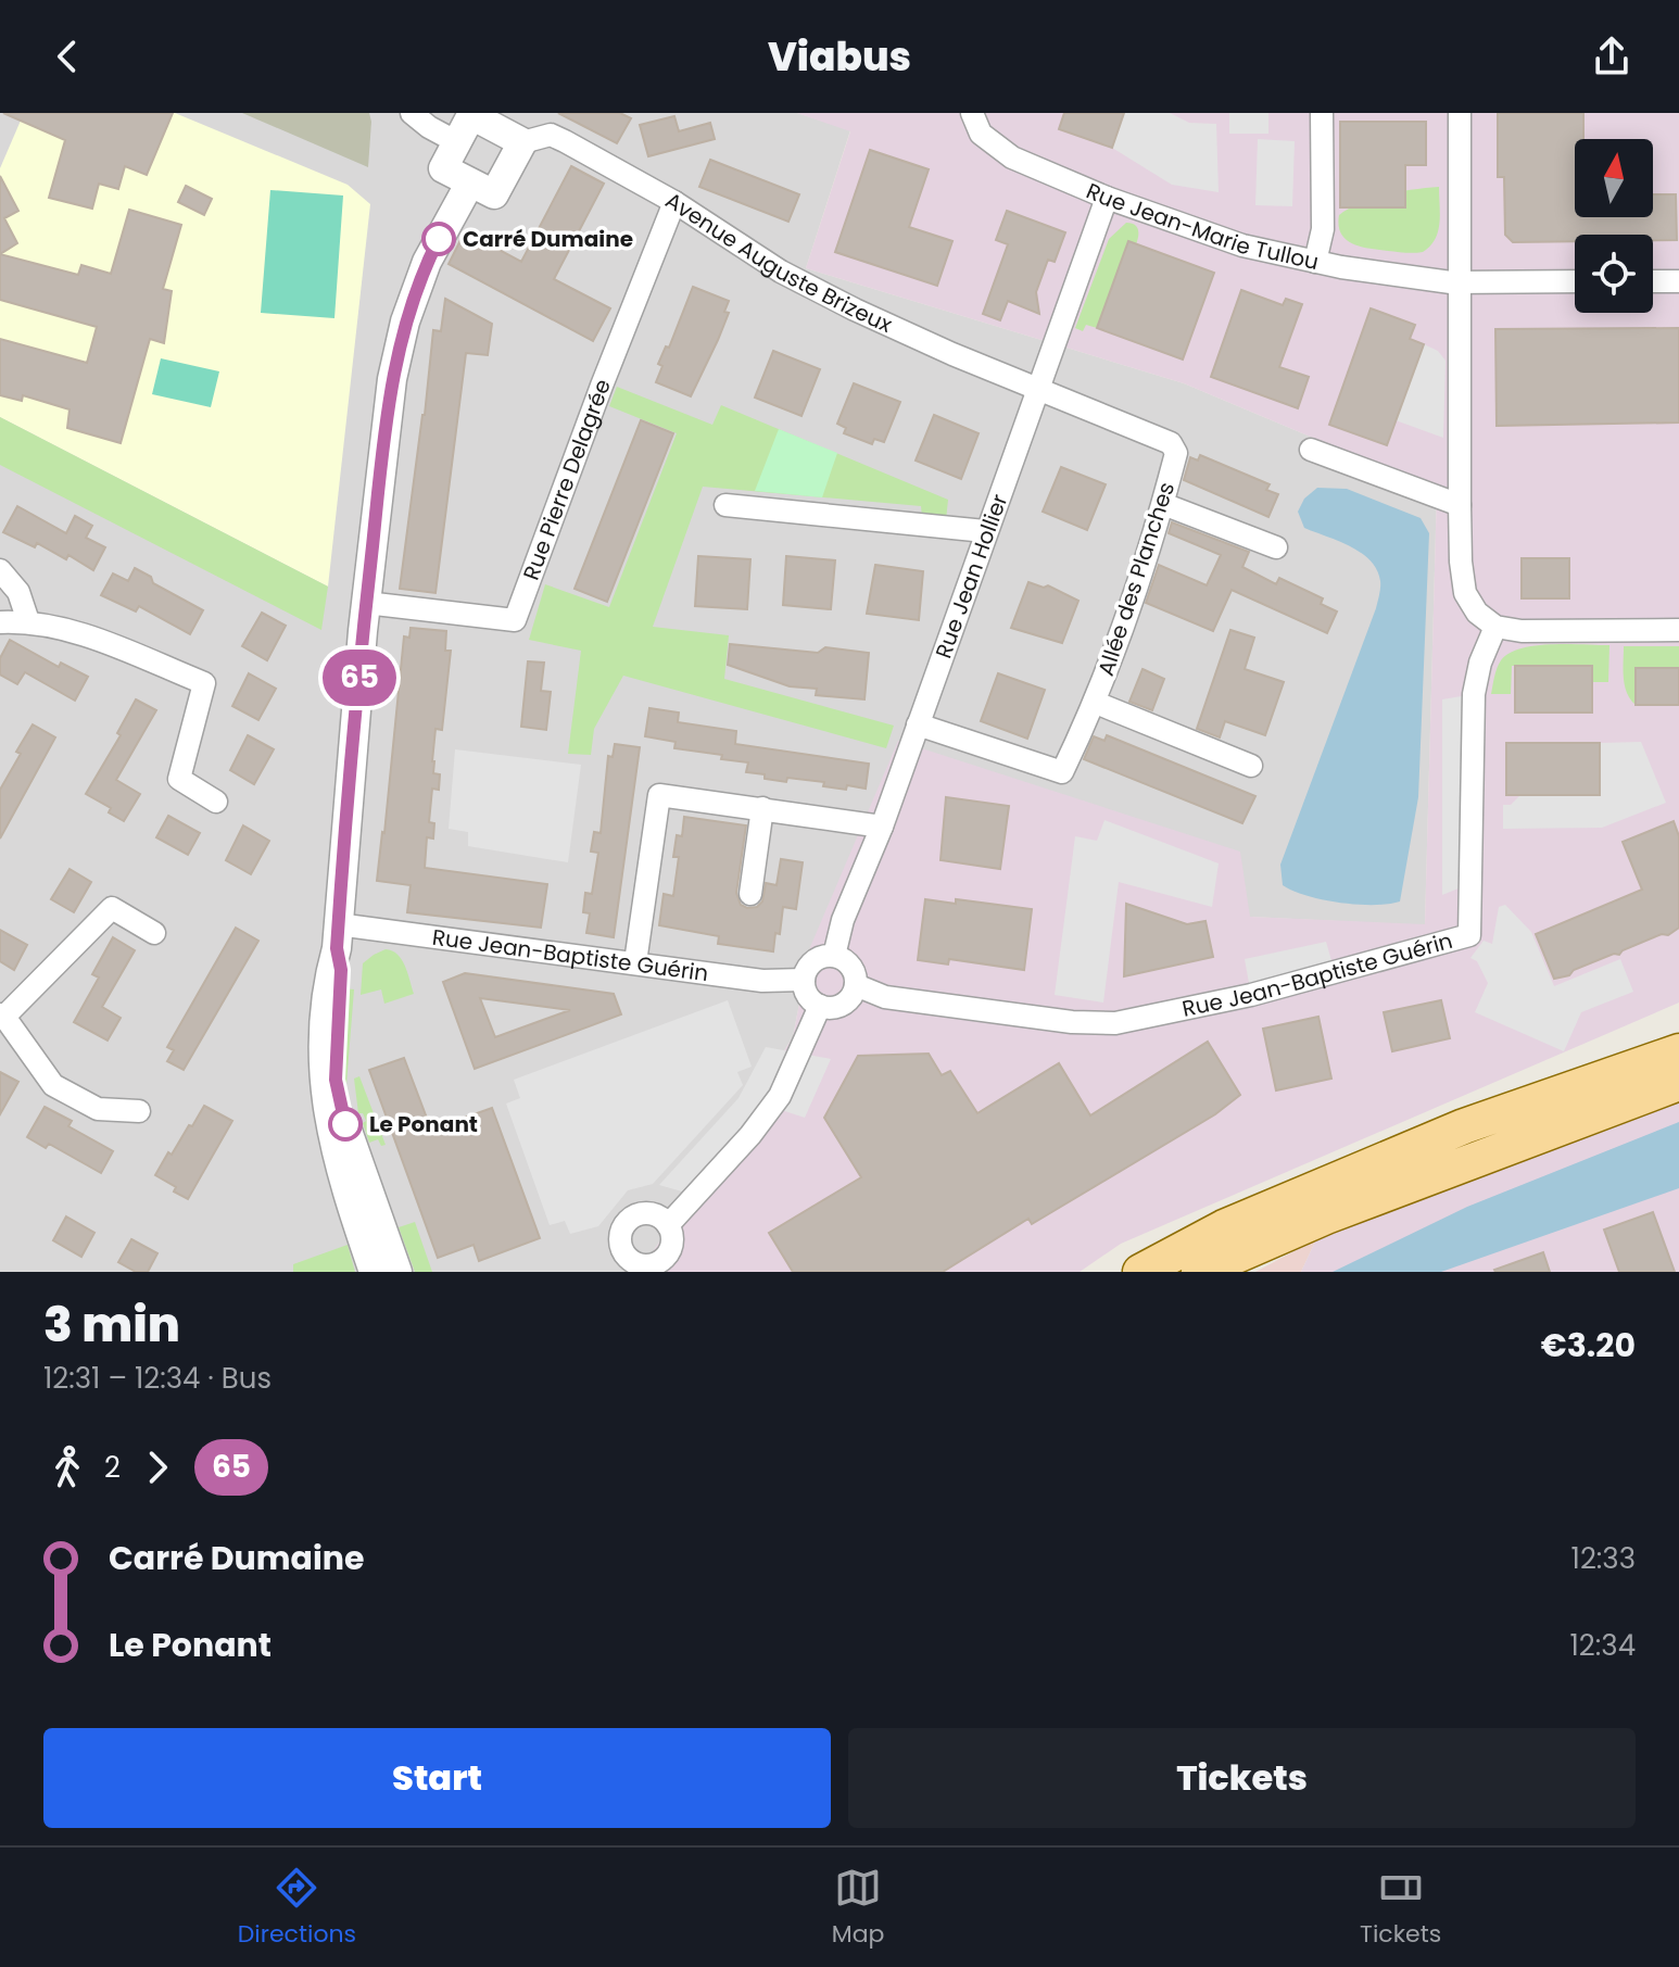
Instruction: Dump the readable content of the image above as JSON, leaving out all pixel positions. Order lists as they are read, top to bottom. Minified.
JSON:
{"streets":{"street":["Rue Jean-Marie Tullou","Avenue Auguste Brizeux","Rue Pierre Delagrée","Rue Jean Hollier","Allée des Planches","Rue Jean-Baptiste Guérin"]},"crossings":[["Rue Jean-Marie Tullou","Rue Jean Hollier"],["Avenue Auguste Brizeux","Rue Pierre Delagrée"],["Avenue Auguste Brizeux","Rue Jean Hollier"],["Avenue Auguste Brizeux","Allée des Planches"],["Rue Jean Hollier","Allée des Planches"],["Rue Jean Hollier","Rue Jean-Baptiste Guérin"]],"places":["Carré Dumaine","Le Ponant"],"lines":["bus line 65"],"north":"top","page":{"header":"Viabus","on_map":"65","heading":["3 min","12:31 – 12:34 · Bus","€3.20"],"legs":["2","65"],"list":[{"name":"Carré Dumaine","value":"12:33"},{"name":"Le Ponant","value":"12:34"}],"buttons":["Start","Tickets"],"tabs":["Directions","Map","Tickets"]}}
